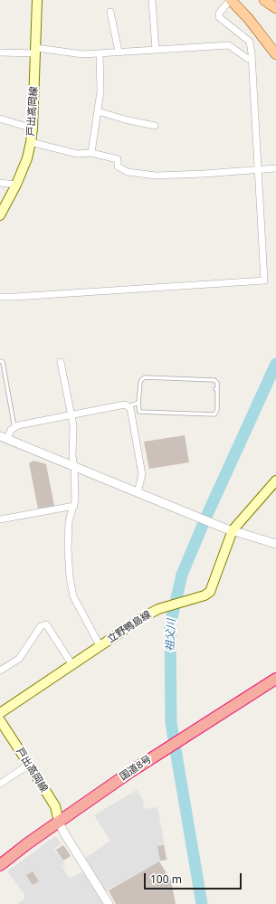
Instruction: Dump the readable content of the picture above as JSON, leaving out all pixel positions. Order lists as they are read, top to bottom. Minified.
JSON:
{"streets":{"highway":["国道8号"],"main road":["戸出高岡線","立野鴨島線"]},"crossings":[["戸出高岡線","国道8号"]],"water":["祖父川"],"scale_bar":"100 m"}
